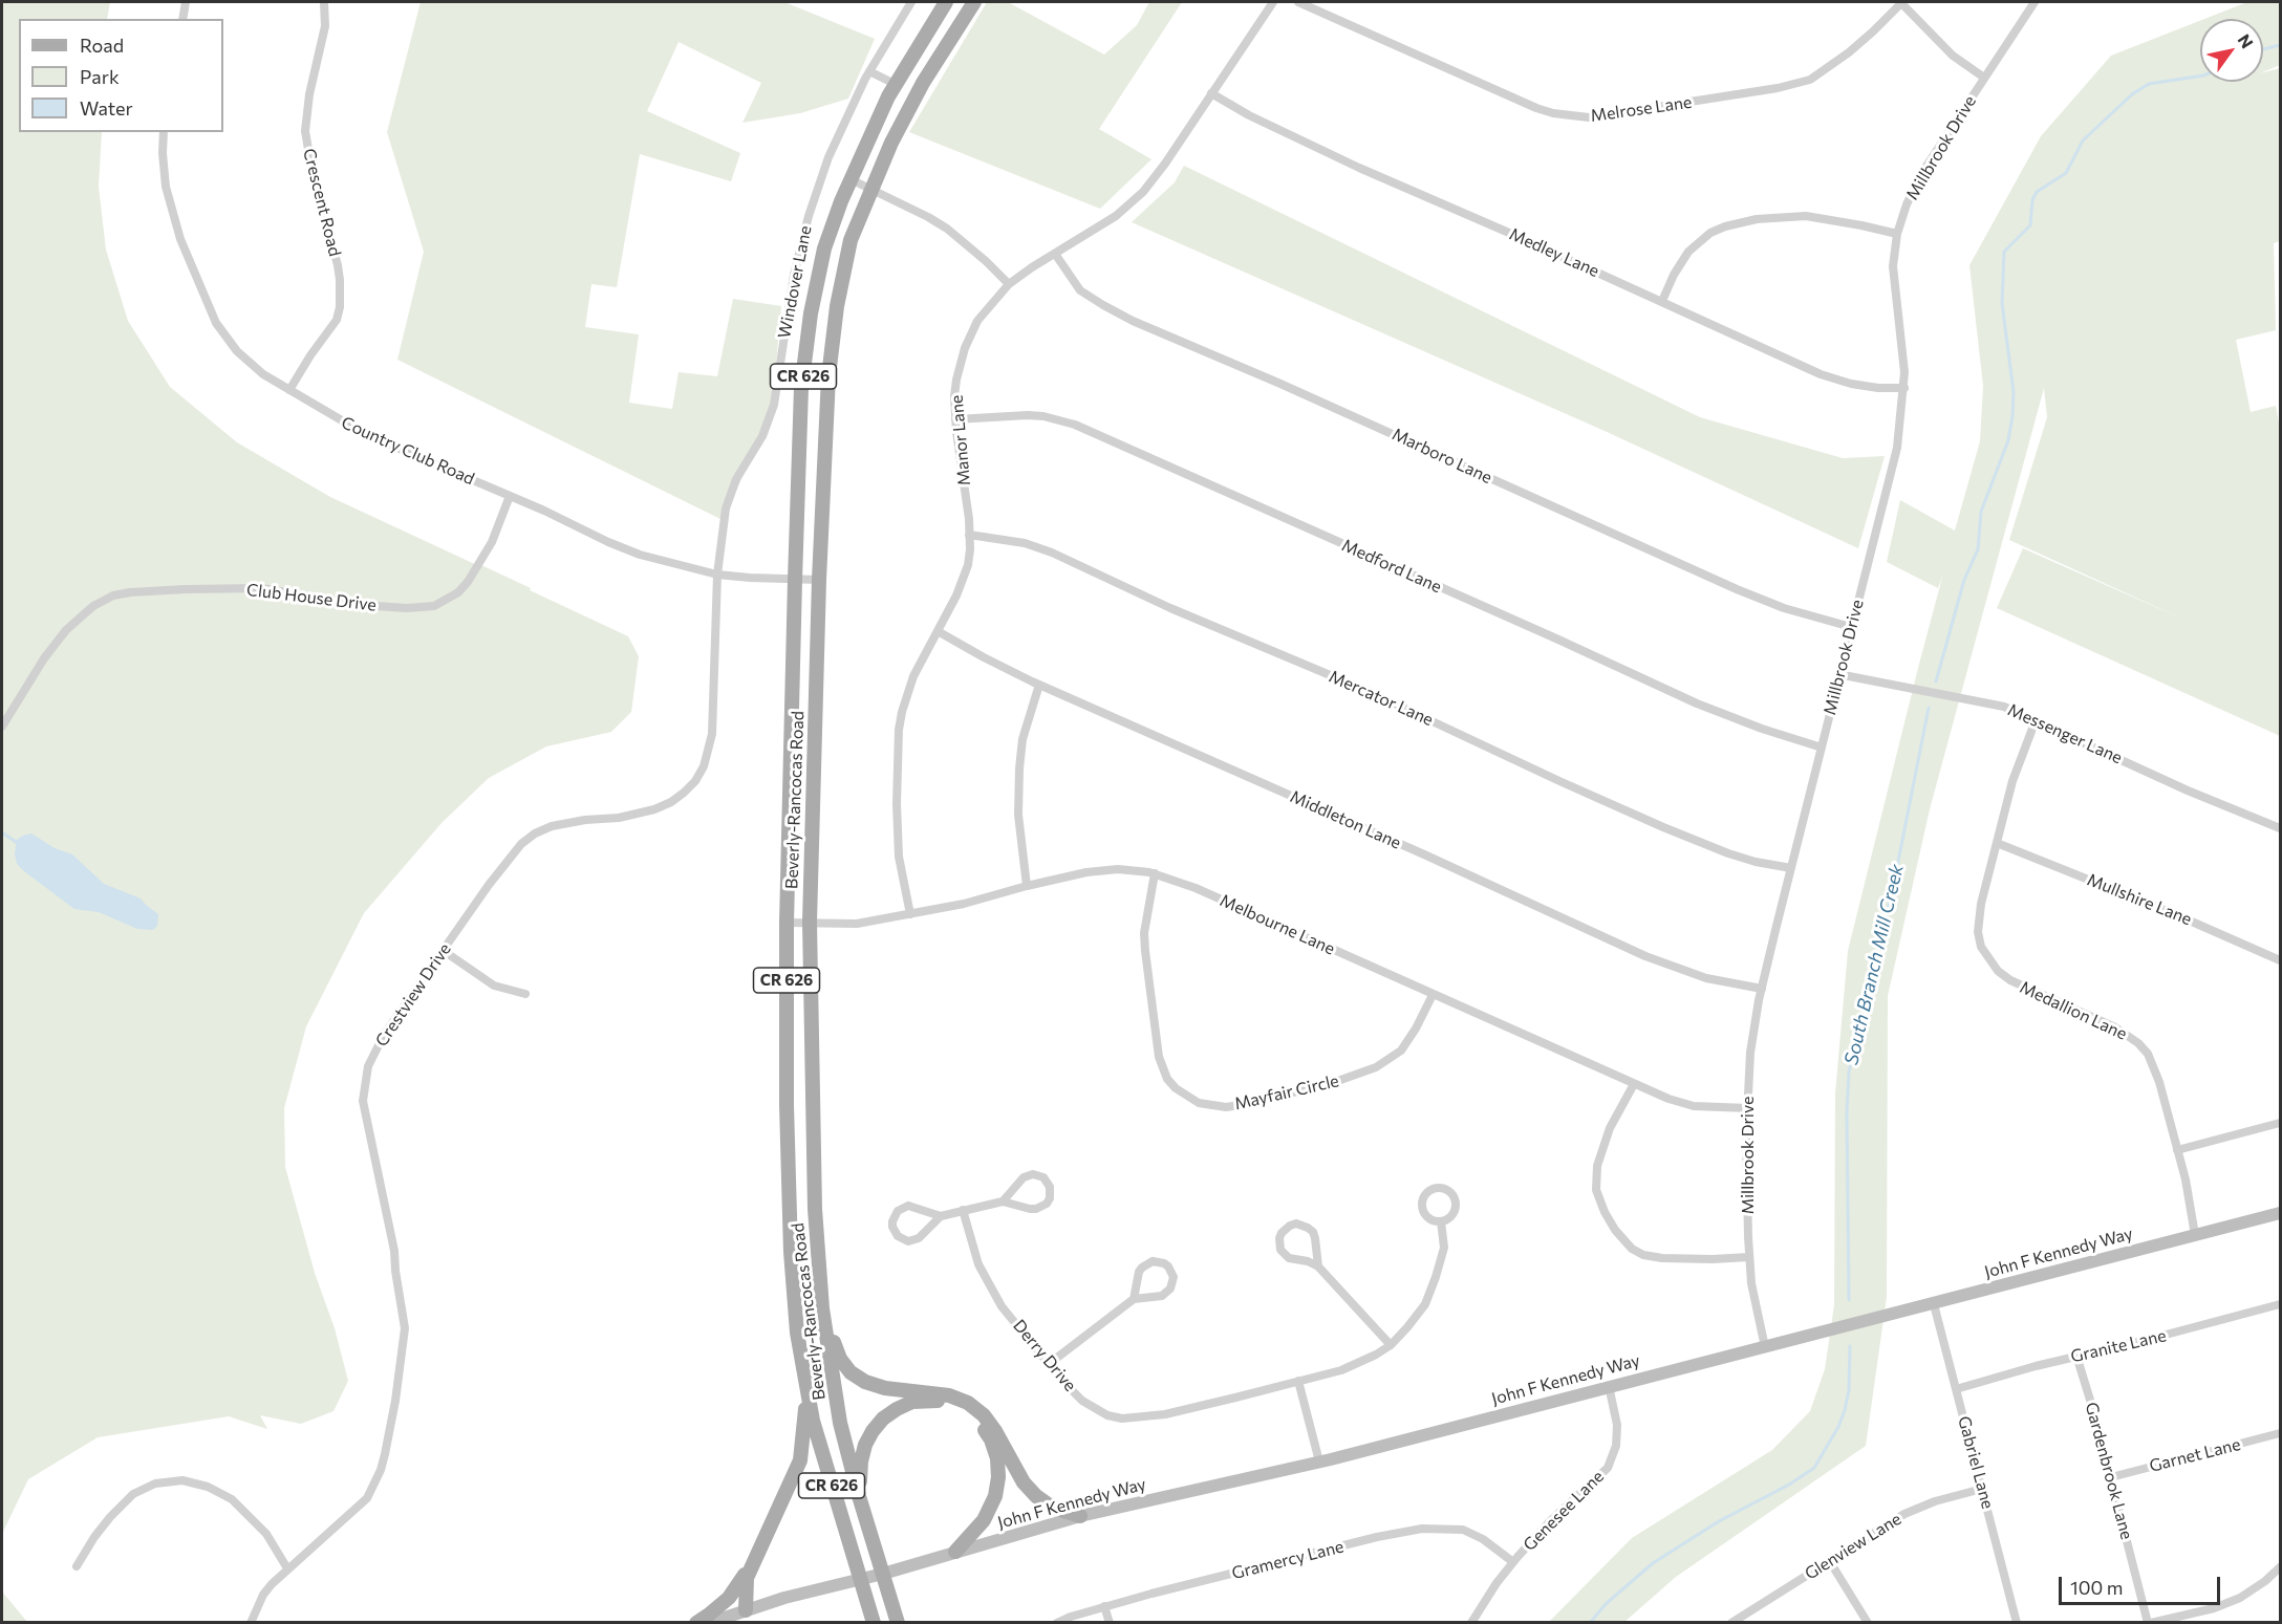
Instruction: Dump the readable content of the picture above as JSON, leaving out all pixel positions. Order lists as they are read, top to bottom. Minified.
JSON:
{"streets":{"main road":["CR 626","Beverly-Rancocas Road"],"street":["Melrose Lane","Millbrook Drive","Crescent Road","Medley Lane","Windover Lane","Manor Lane","Country Club Road","Marboro Lane","Medford Lane","Club House Drive","Mercator Lane","Messenger Lane","Middleton Lane","Mullshire Lane","Melbourne Lane","Crestview Drive","Medallion Lane","Mayfair Circle","John F Kennedy Way","Granite Lane","Derry Drive","Garnet Lane","Gabriel Lane","Gardenbrook Lane","Genesee Lane","Glenview Lane","Gramercy Lane"]},"crossings":[["Millbrook Drive","Medley Lane"],["Millbrook Drive","Marboro Lane"],["Millbrook Drive","Medford Lane"],["Millbrook Drive","Mercator Lane"],["Millbrook Drive","Messenger Lane"],["Millbrook Drive","Middleton Lane"],["Millbrook Drive","Melbourne Lane"],["Millbrook Drive","John F Kennedy Way"],["Crescent Road","Country Club Road"],["Medley Lane","Manor Lane"],["Windover Lane","Country Club Road"],["Windover Lane","Crestview Drive"],["Manor Lane","Marboro Lane"],["Manor Lane","Medford Lane"],["Manor Lane","Mercator Lane"],["Manor Lane","Middleton Lane"],["Manor Lane","Melbourne Lane"],["Country Club Road","Club House Drive"],["Country Club Road","Beverly-Rancocas Road"],["Country Club Road","Crestview Drive"],["Messenger Lane","Medallion Lane"],["Beverly-Rancocas Road","Melbourne Lane"],["Beverly-Rancocas Road","John F Kennedy Way"],["Mullshire Lane","Medallion Lane"],["Melbourne Lane","Mayfair Circle"],["Medallion Lane","John F Kennedy Way"],["John F Kennedy Way","Gabriel Lane"],["John F Kennedy Way","Genesee Lane"],["Granite Lane","Gabriel Lane"],["Granite Lane","Gardenbrook Lane"],["Garnet Lane","Gardenbrook Lane"],["Gabriel Lane","Glenview Lane"],["Genesee Lane","Gramercy Lane"]],"water":["South Branch Mill Creek"],"legend":["Road","Park","Water"],"scale_bar":"100 m","north":"top right"}
